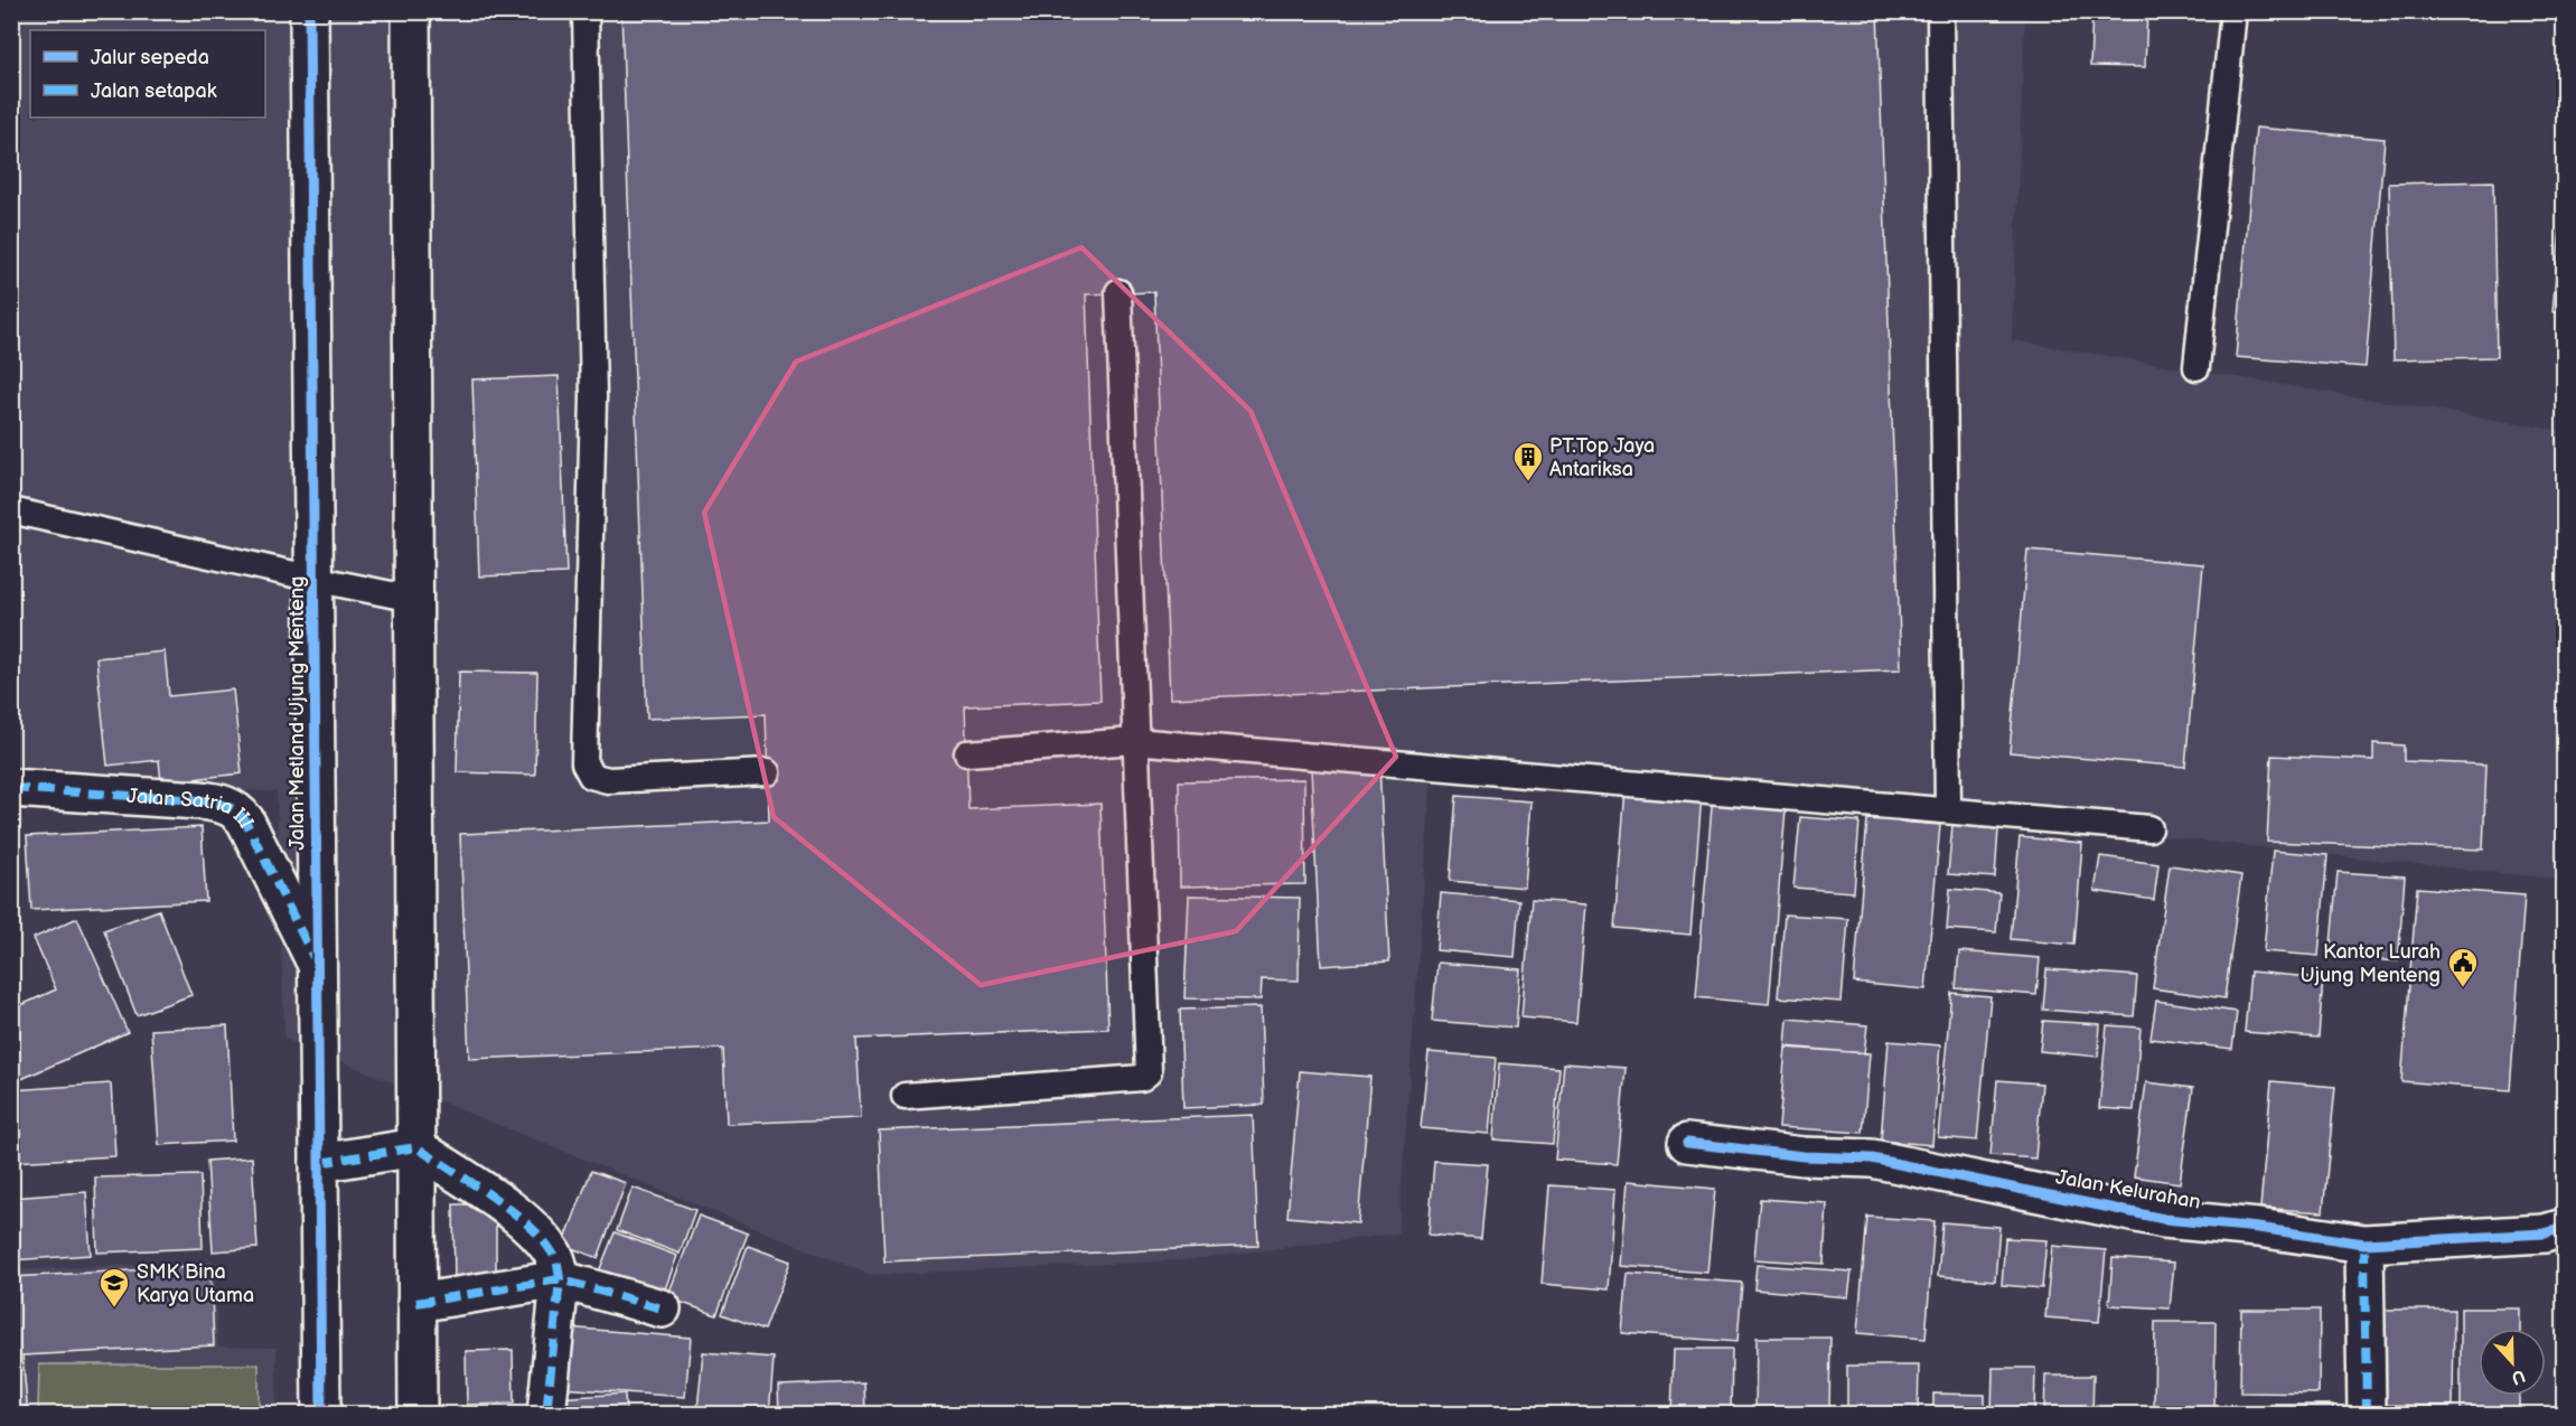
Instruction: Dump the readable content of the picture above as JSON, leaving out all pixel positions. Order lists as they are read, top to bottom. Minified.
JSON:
{"streets":{"street":["Jalan Metland Ujung Menteng","Jalan Satria III","Jalan Kelurahan"]},"crossings":[["Jalan Metland Ujung Menteng","Jalan Satria III"]],"places":{"building":["PT.Top Jaya Antariksa"],"public building":["Kantor Lurah Ujung Menteng"],"school or university":["SMK Bina Karya Utama"]},"legend":["Jalur sepeda","Jalan setapak"],"north":"bottom"}
